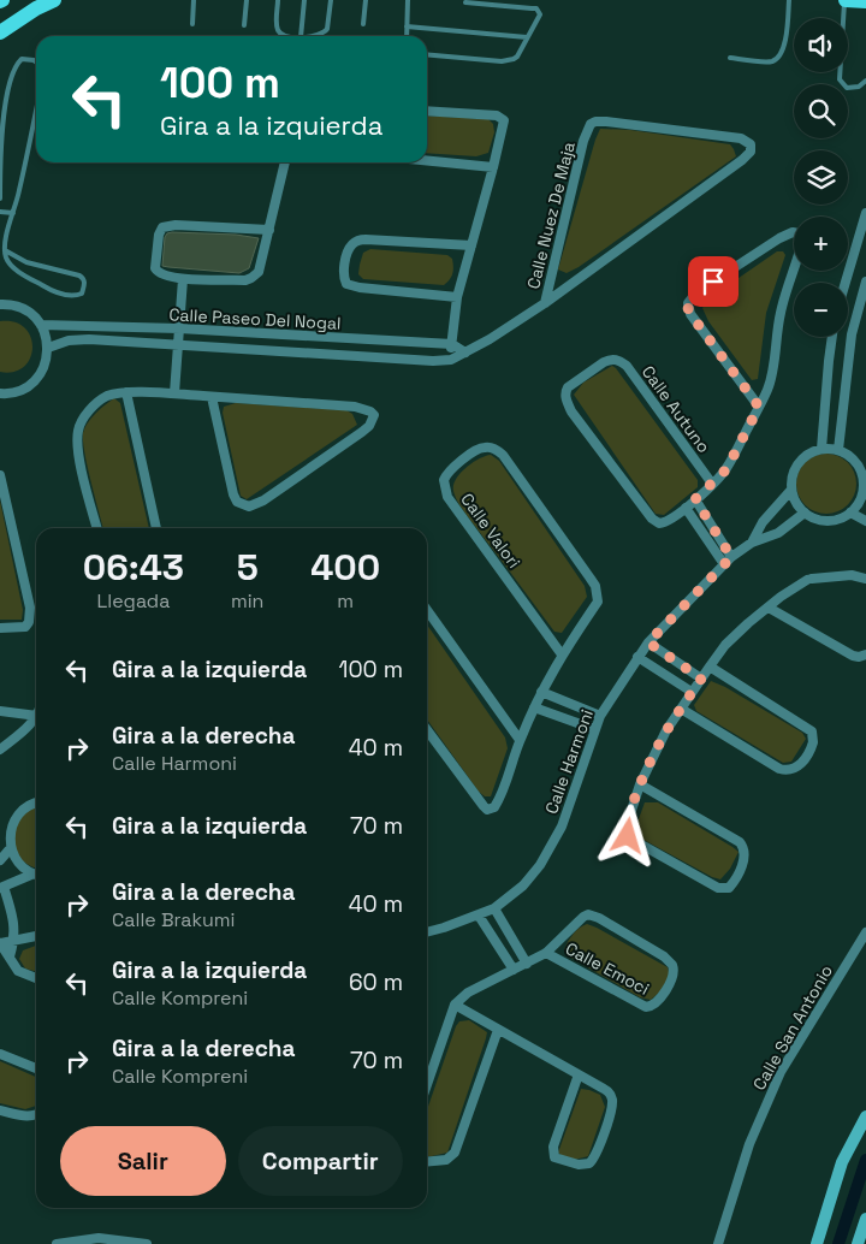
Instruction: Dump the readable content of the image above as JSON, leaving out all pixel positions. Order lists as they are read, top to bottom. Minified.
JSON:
{"streets":{"street":["Calle Nuez De Maja","Calle Paseo Del Nogal","Calle Autuno","Calle Valori","Calle Harmoni","Calle Emoci","Calle San Antonio"]},"crossings":[["Calle Nuez De Maja","Calle Paseo Del Nogal"]],"page":{"map_buttons":["+","−"],"turn":["100 m","Gira a la izquierda"],"eta":["06:43","Llegada","5","min","400","m"],"list":[{"name":"Gira a la izquierda","value":"100 m"},{"name":"Gira a la derecha","note":"Calle Harmoni","value":"40 m"},{"name":"Gira a la izquierda","value":"70 m"},{"name":"Gira a la derecha","note":"Calle Brakumi","value":"40 m"},{"name":"Gira a la izquierda","note":"Calle Kompreni","value":"60 m"},{"name":"Gira a la derecha","note":"Calle Kompreni","value":"70 m"}],"buttons":["Salir","Compartir"]}}
